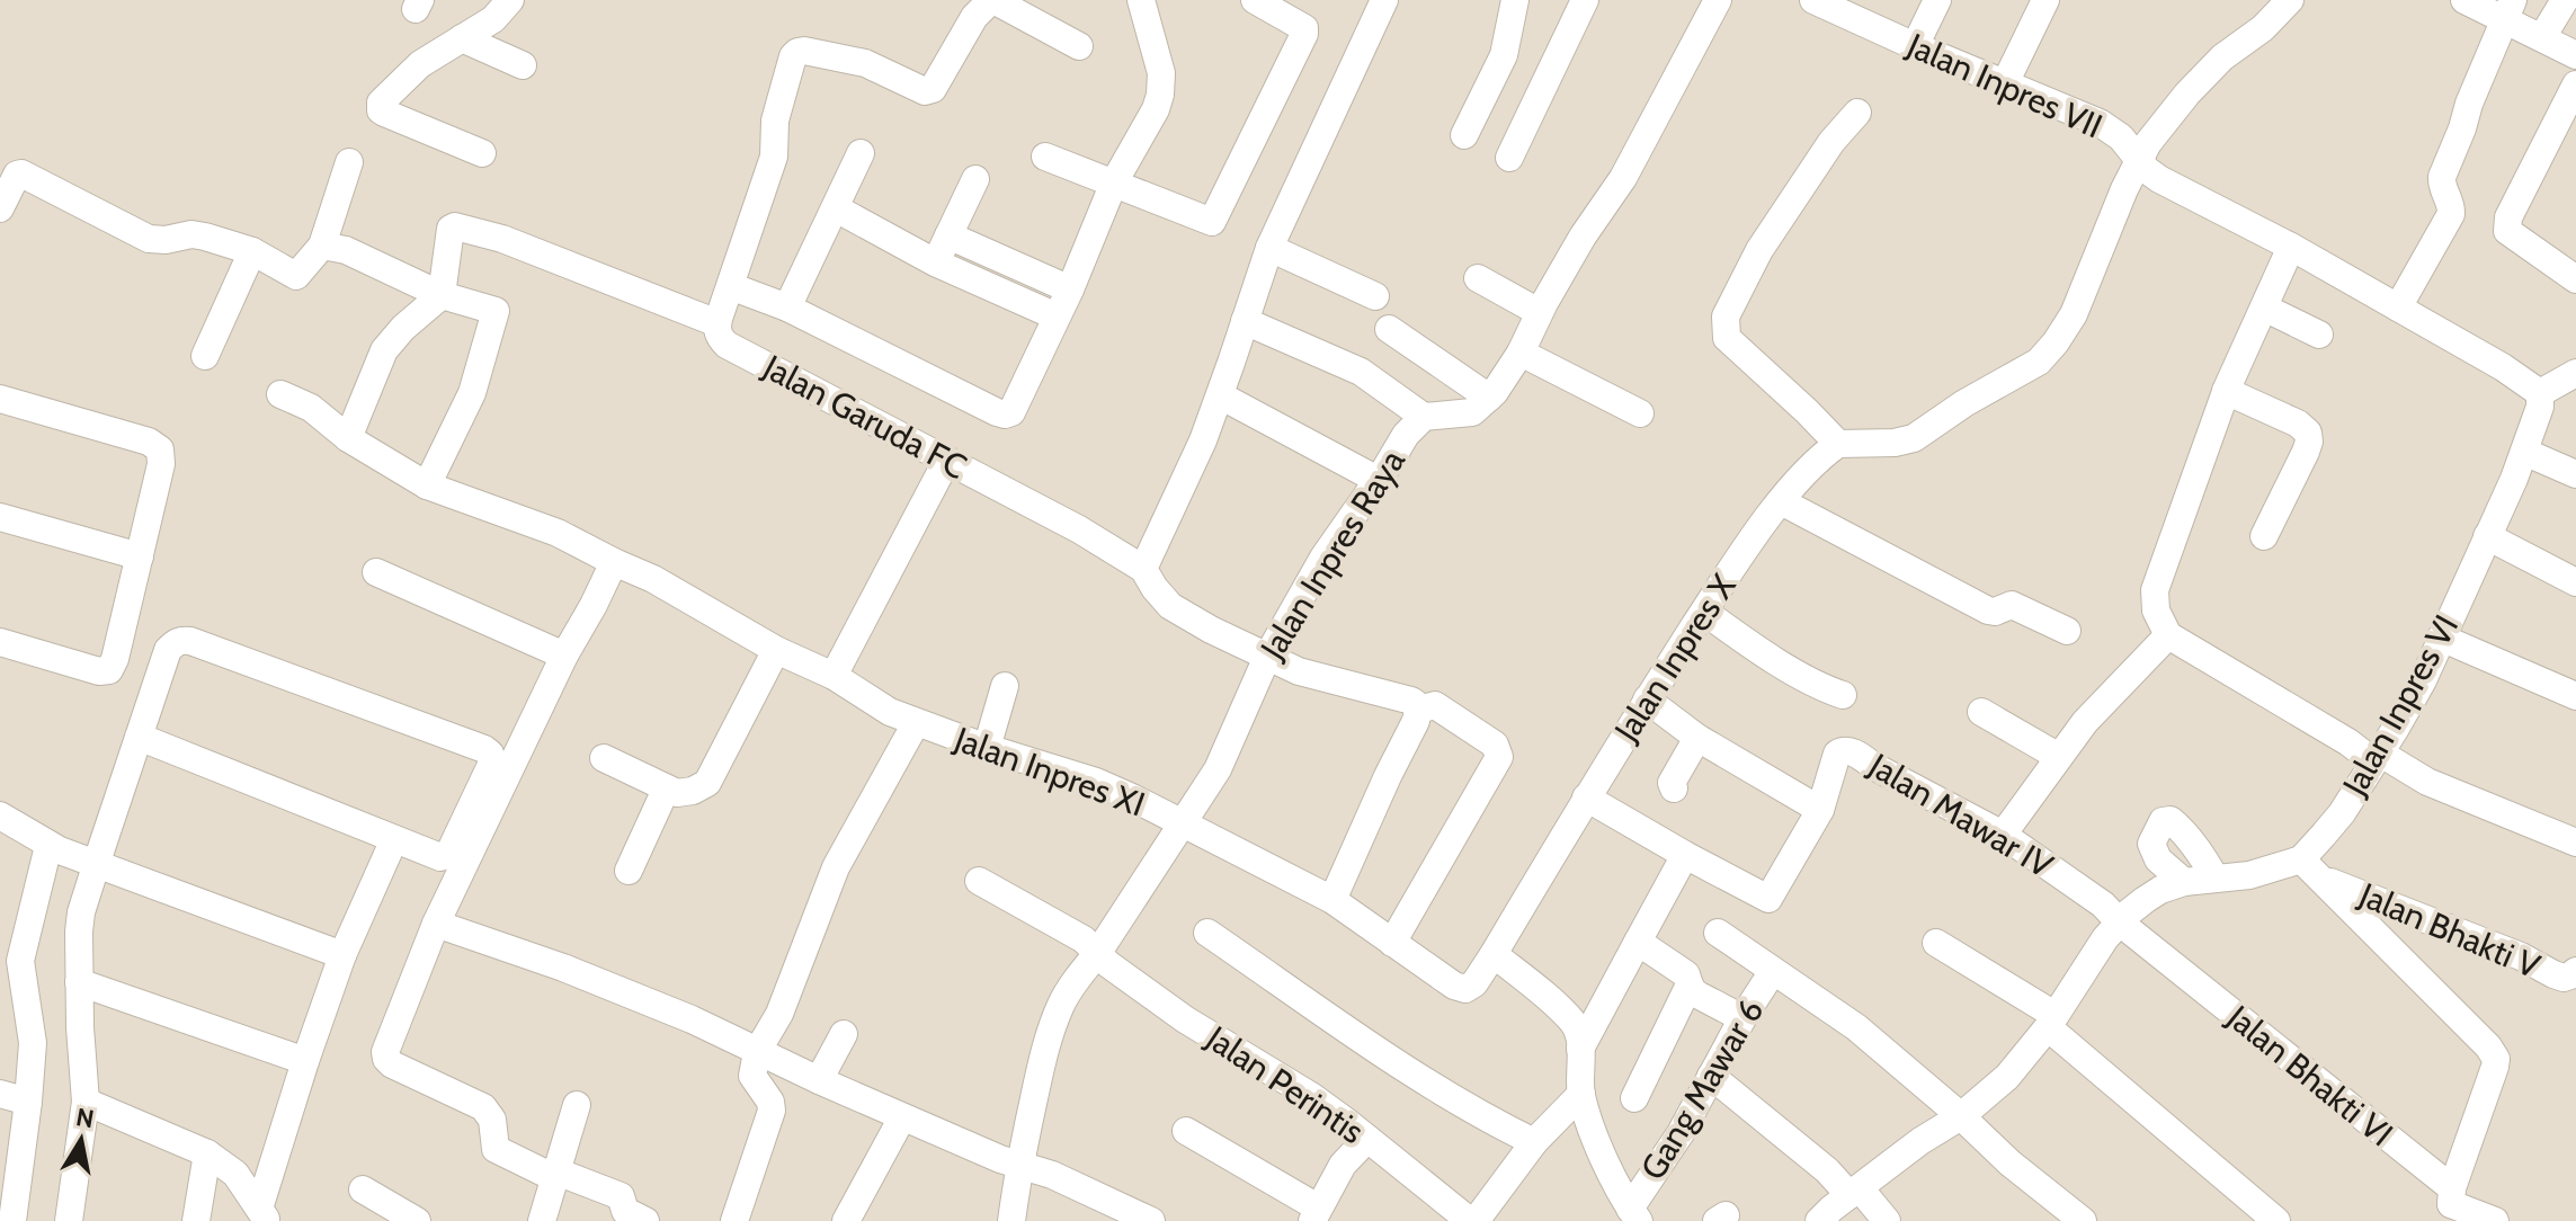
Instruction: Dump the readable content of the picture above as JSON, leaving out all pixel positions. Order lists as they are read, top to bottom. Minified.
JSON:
{"streets":{"street":["Jalan Inpres VII","Jalan Garuda FC","Jalan Inpres Raya","Jalan Inpres X","Jalan Inpres VI","Jalan Inpres XI","Jalan Mawar IV","Jalan Bhakti V","Jalan Bhakti VI","Jalan Perintis","Gang Mawar 6"]},"crossings":[["Jalan Garuda FC","Jalan Inpres Raya"],["Jalan Garuda FC","Jalan Inpres X"],["Jalan Inpres Raya","Jalan Inpres X"],["Jalan Inpres Raya","Jalan Inpres XI"],["Jalan Inpres Raya","Jalan Perintis"],["Jalan Inpres X","Jalan Inpres XI"],["Jalan Mawar IV","Jalan Bhakti VI"]],"north":"top"}
